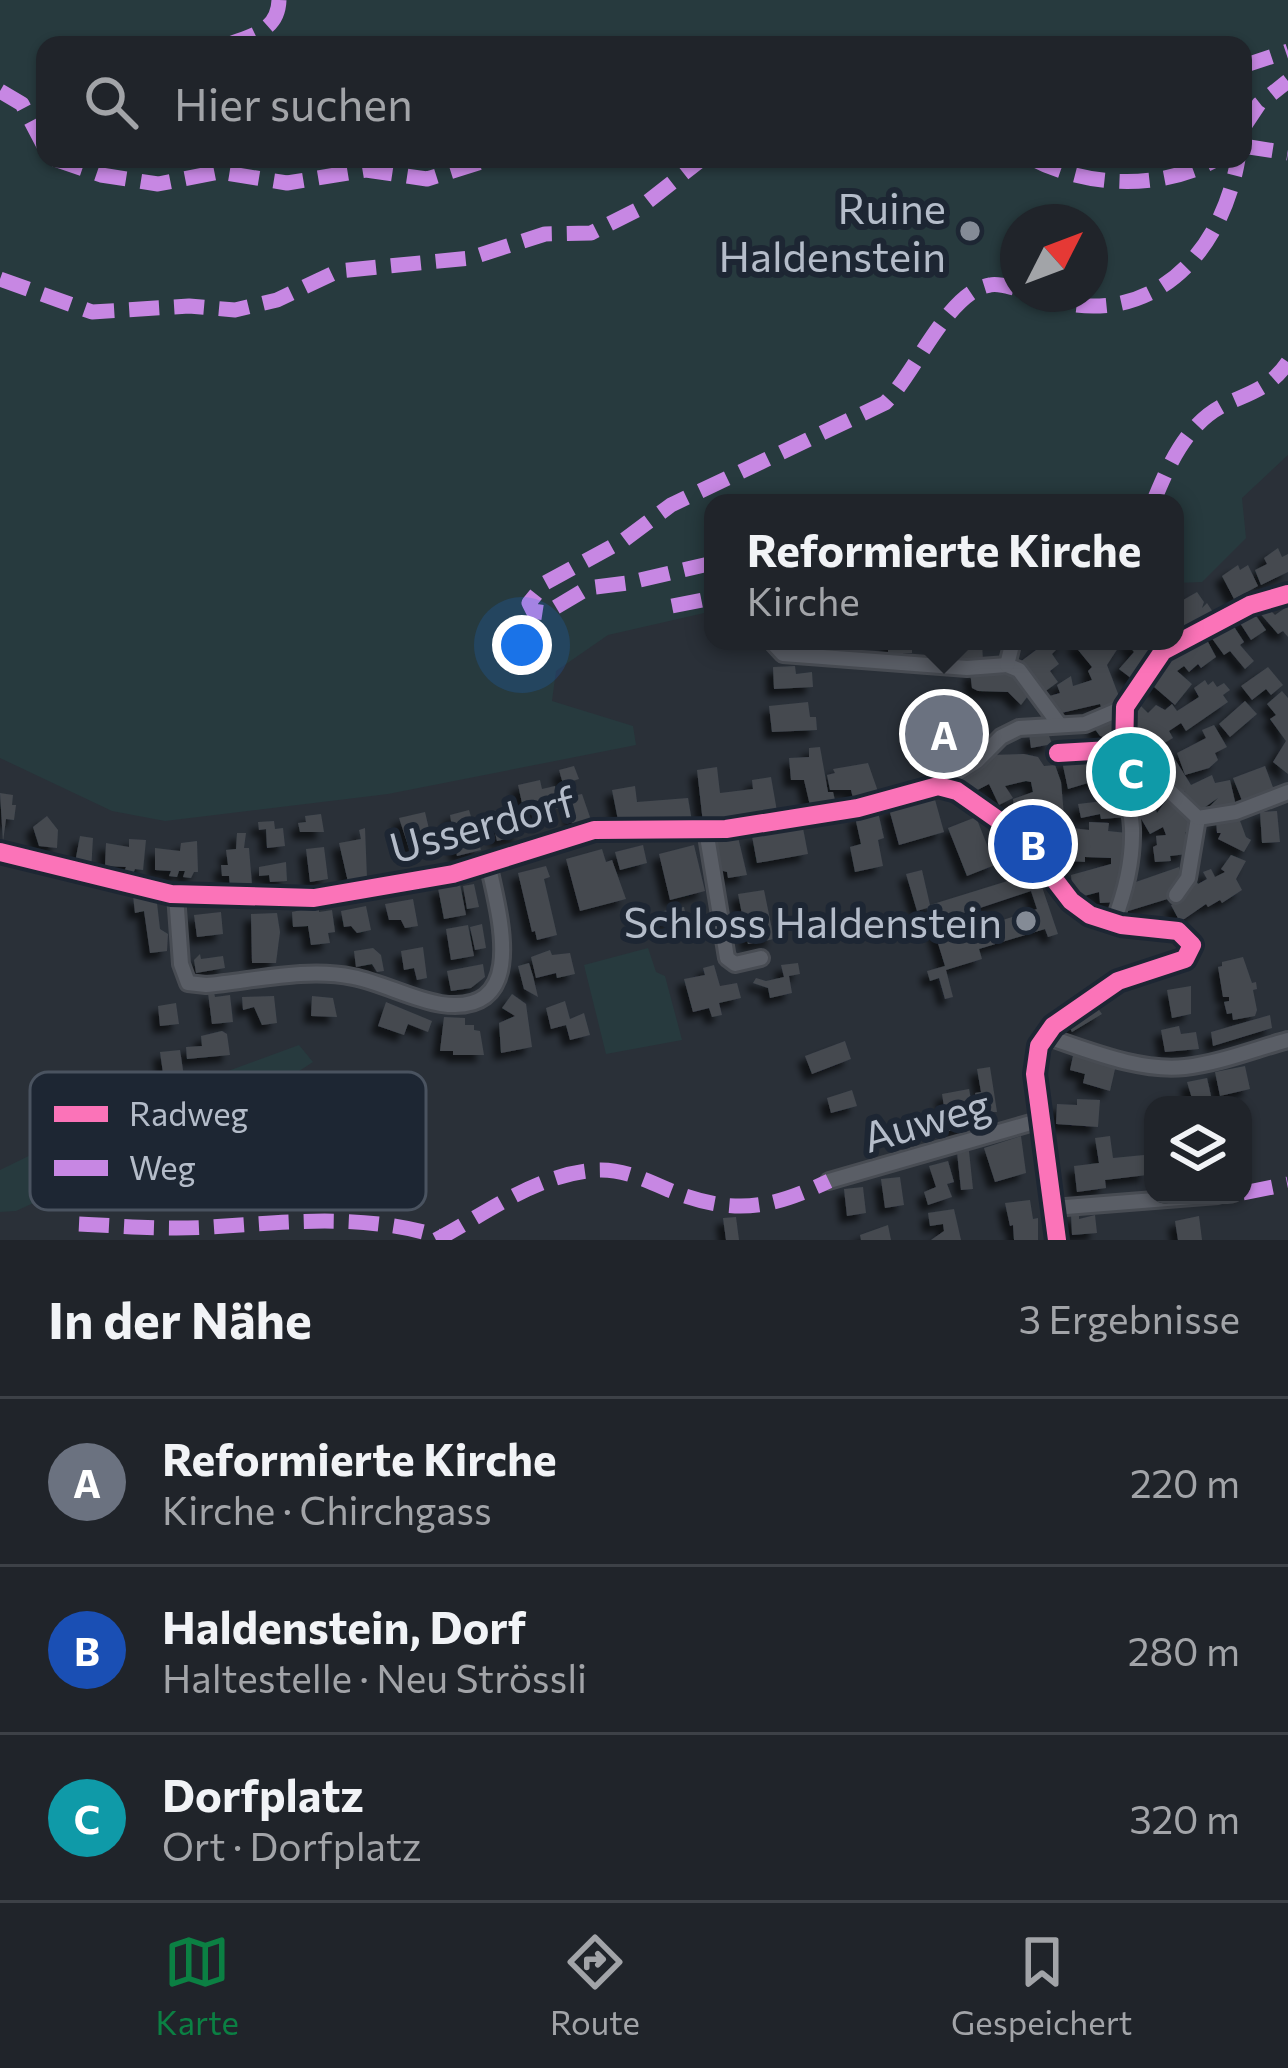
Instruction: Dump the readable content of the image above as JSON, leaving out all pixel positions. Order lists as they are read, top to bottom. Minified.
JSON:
{"streets":{"street":["Usserdorf","Auweg"]},"places":["Ruine Haldenstein","Schloss Haldenstein"],"legend":["Radweg","Weg"],"north":"top right","page":{"search":"Hier suchen","popup":["Reformierte Kirche","Kirche"],"pins":["A","C","B"],"heading":["In der Nähe","3 Ergebnisse"],"list":[{"mark":"A","name":"Reformierte Kirche","note":"Kirche · Chirchgass","value":"220 m"},{"mark":"B","name":"Haldenstein, Dorf","note":"Haltestelle · Neu Strössli","value":"280 m"},{"mark":"C","name":"Dorfplatz","note":"Ort · Dorfplatz","value":"320 m"}],"nav":["Karte","Route","Gespeichert"]}}
